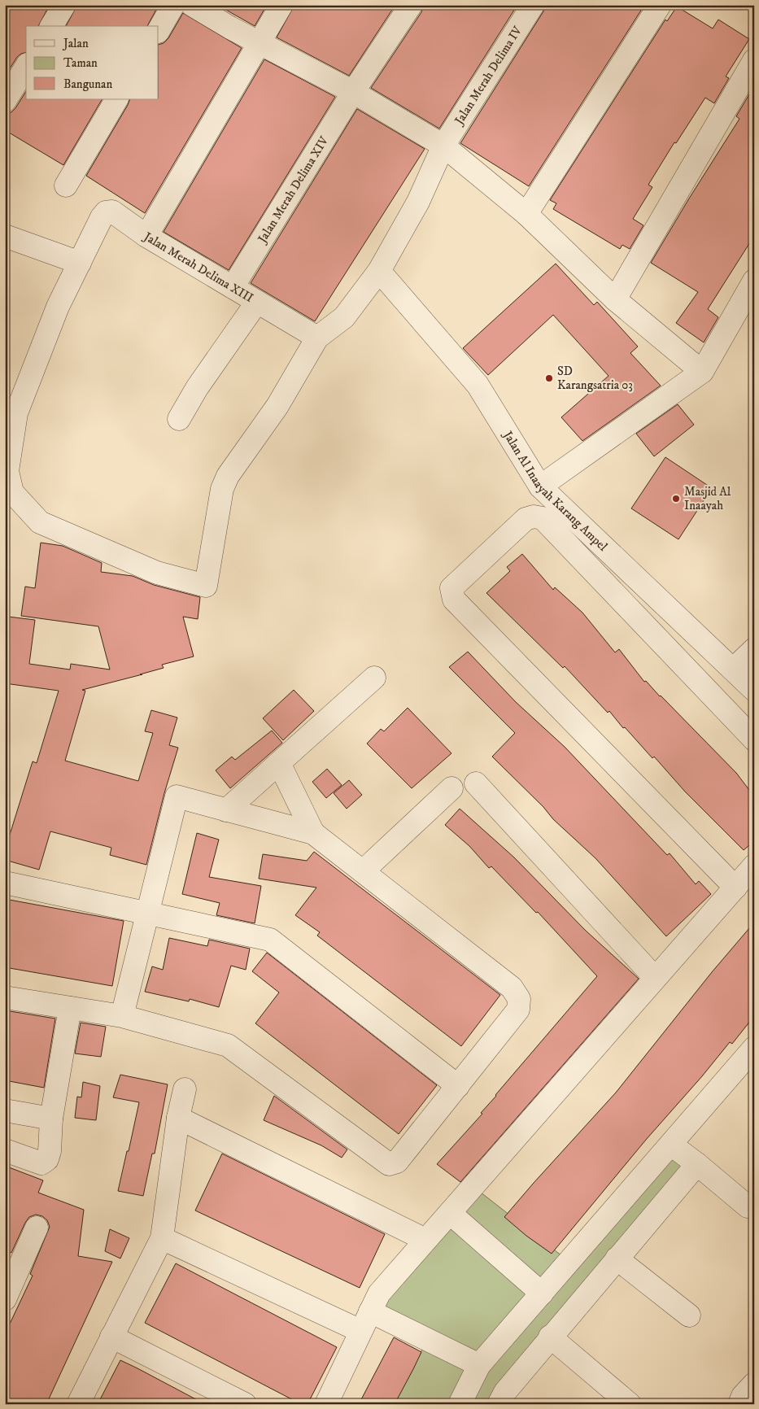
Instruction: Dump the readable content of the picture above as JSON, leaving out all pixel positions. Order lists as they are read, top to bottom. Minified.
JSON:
{"streets":{"street":["Jalan Merah Delima IV","Jalan Merah Delima XIV","Jalan Merah Delima XIII","Jalan Al Inaayah Karang Ampel"]},"crossings":[["Jalan Merah Delima XIV","Jalan Merah Delima XIII"]],"places":["SD Karangsatria 03","Masjid Al Inaayah"],"legend":["Jalan","Taman","Bangunan"]}
